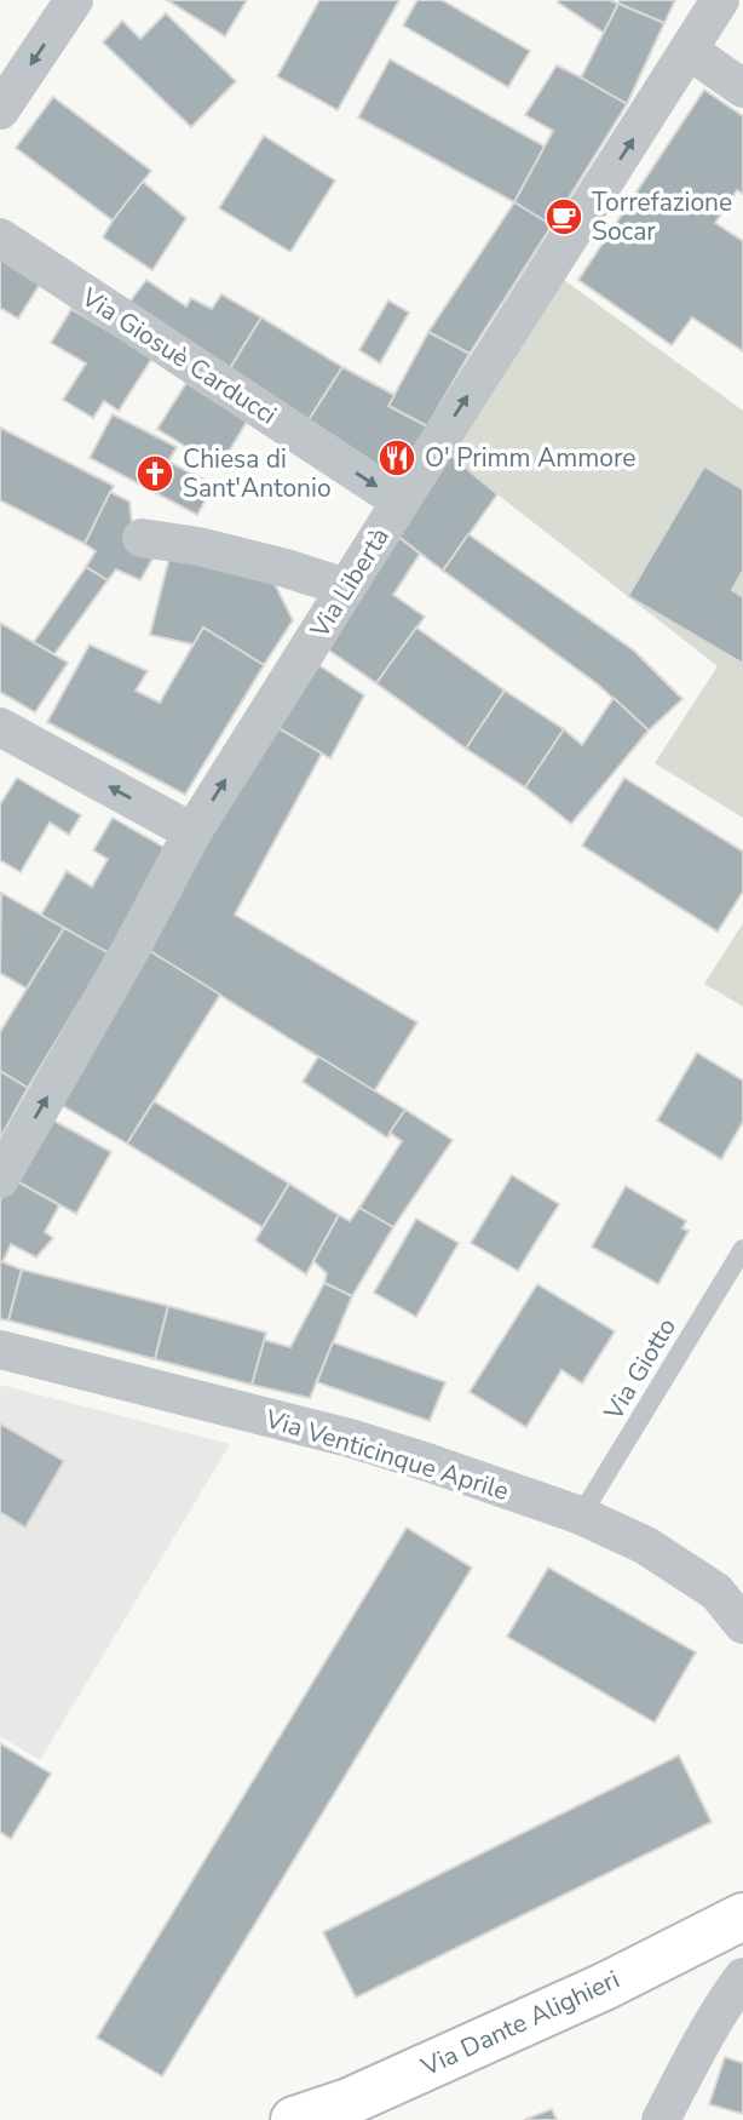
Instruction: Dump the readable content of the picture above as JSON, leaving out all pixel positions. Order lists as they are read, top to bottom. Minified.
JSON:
{"streets":{"main road":["Via Dante Alighieri"],"street":["Via Giosuè Carducci","Via Libertà","Via Venticinque Aprile"],"lane":["Via Giotto"]},"crossings":[["Via Giosuè Carducci","Via Libertà"],["Via Giotto","Via Venticinque Aprile"]],"one_way":["Via Libertà"],"places":{"cafe":["Torrefazione Socar"],"restaurant":["O' Primm Ammore"],"church":["Chiesa di Sant'Antonio"]}}
